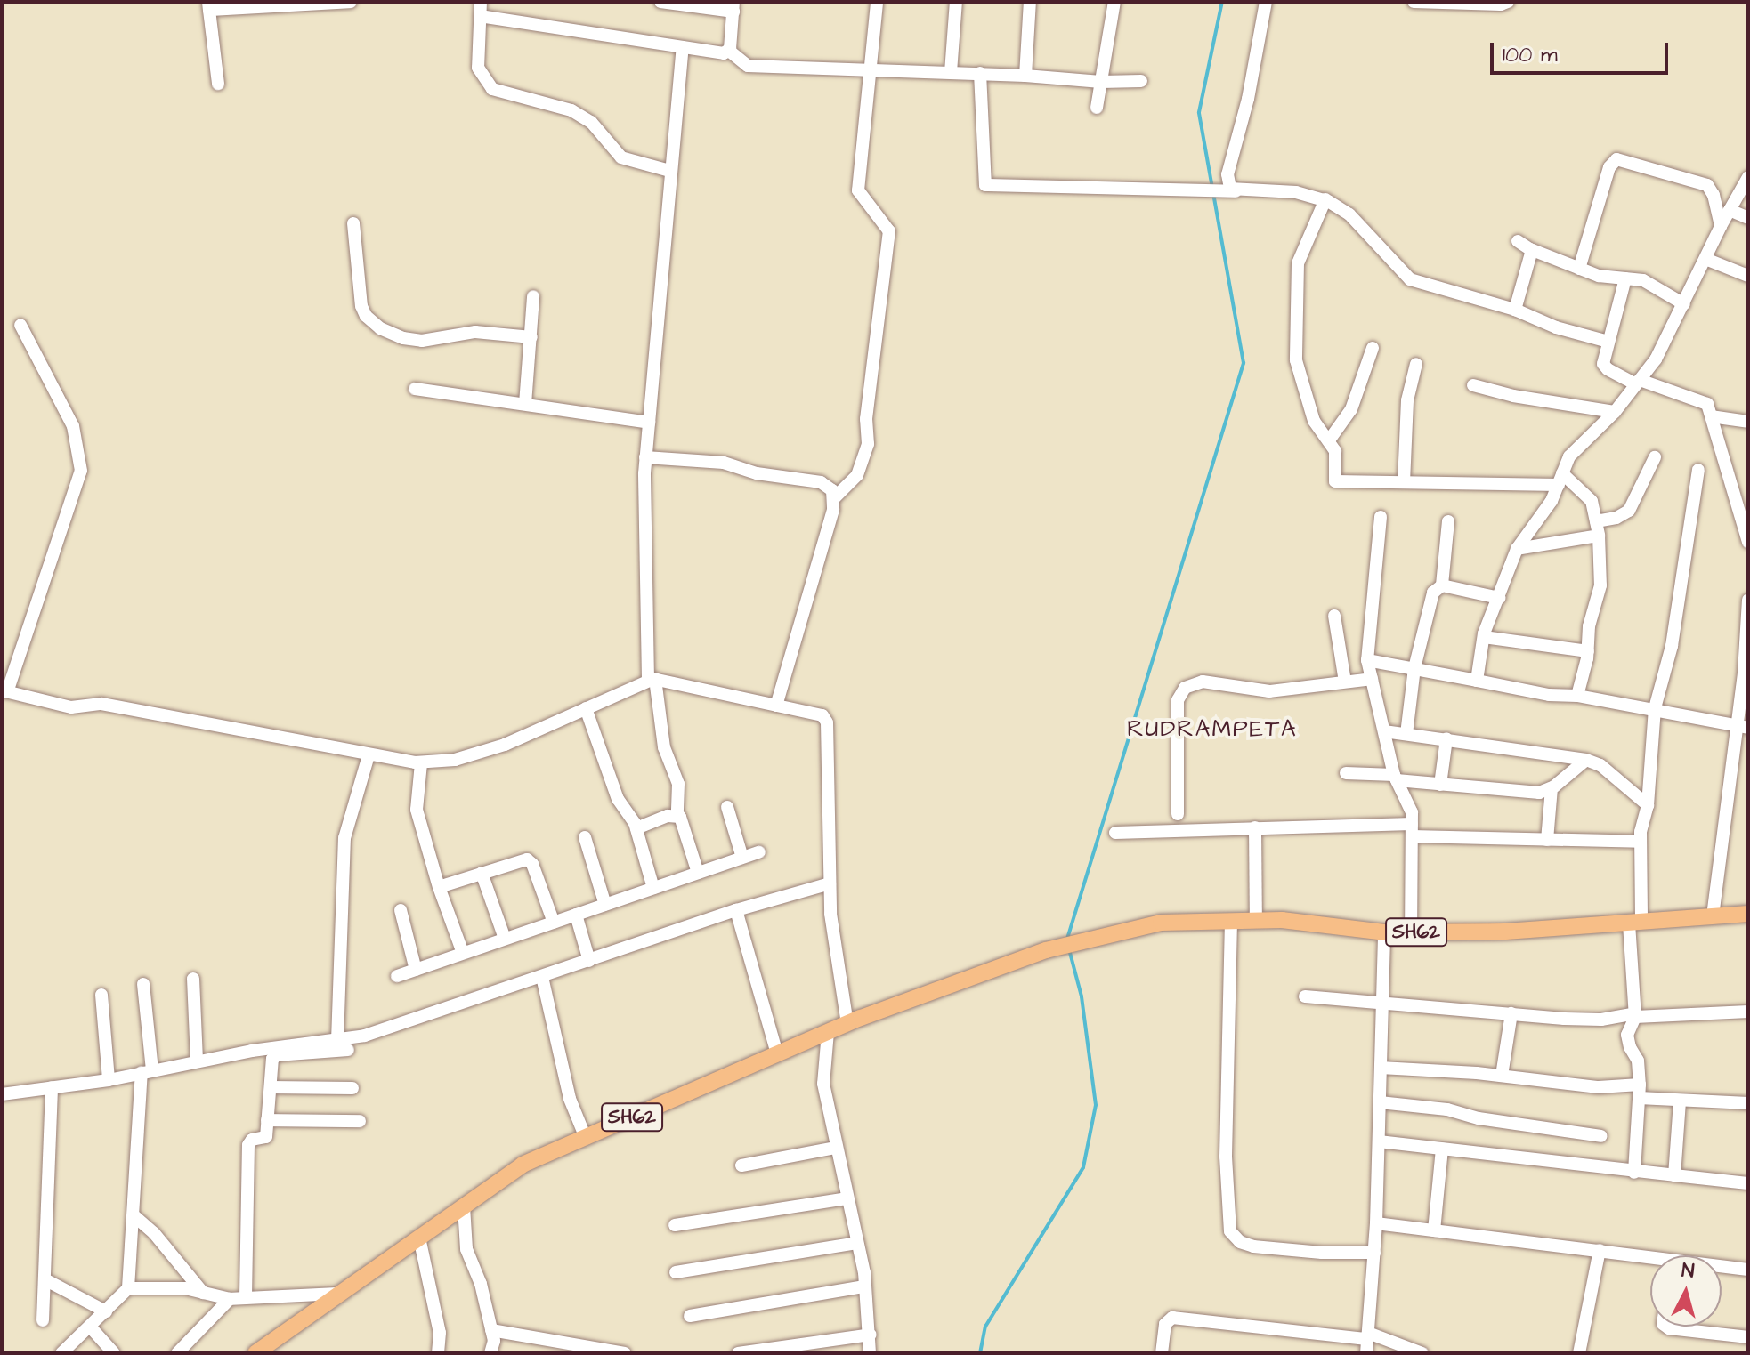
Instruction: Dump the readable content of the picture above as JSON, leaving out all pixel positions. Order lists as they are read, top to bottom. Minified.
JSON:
{"streets":{"main road":["SH62"]},"districts":["RUDRAMPETA"],"scale_bar":"100 m","north":"top"}
